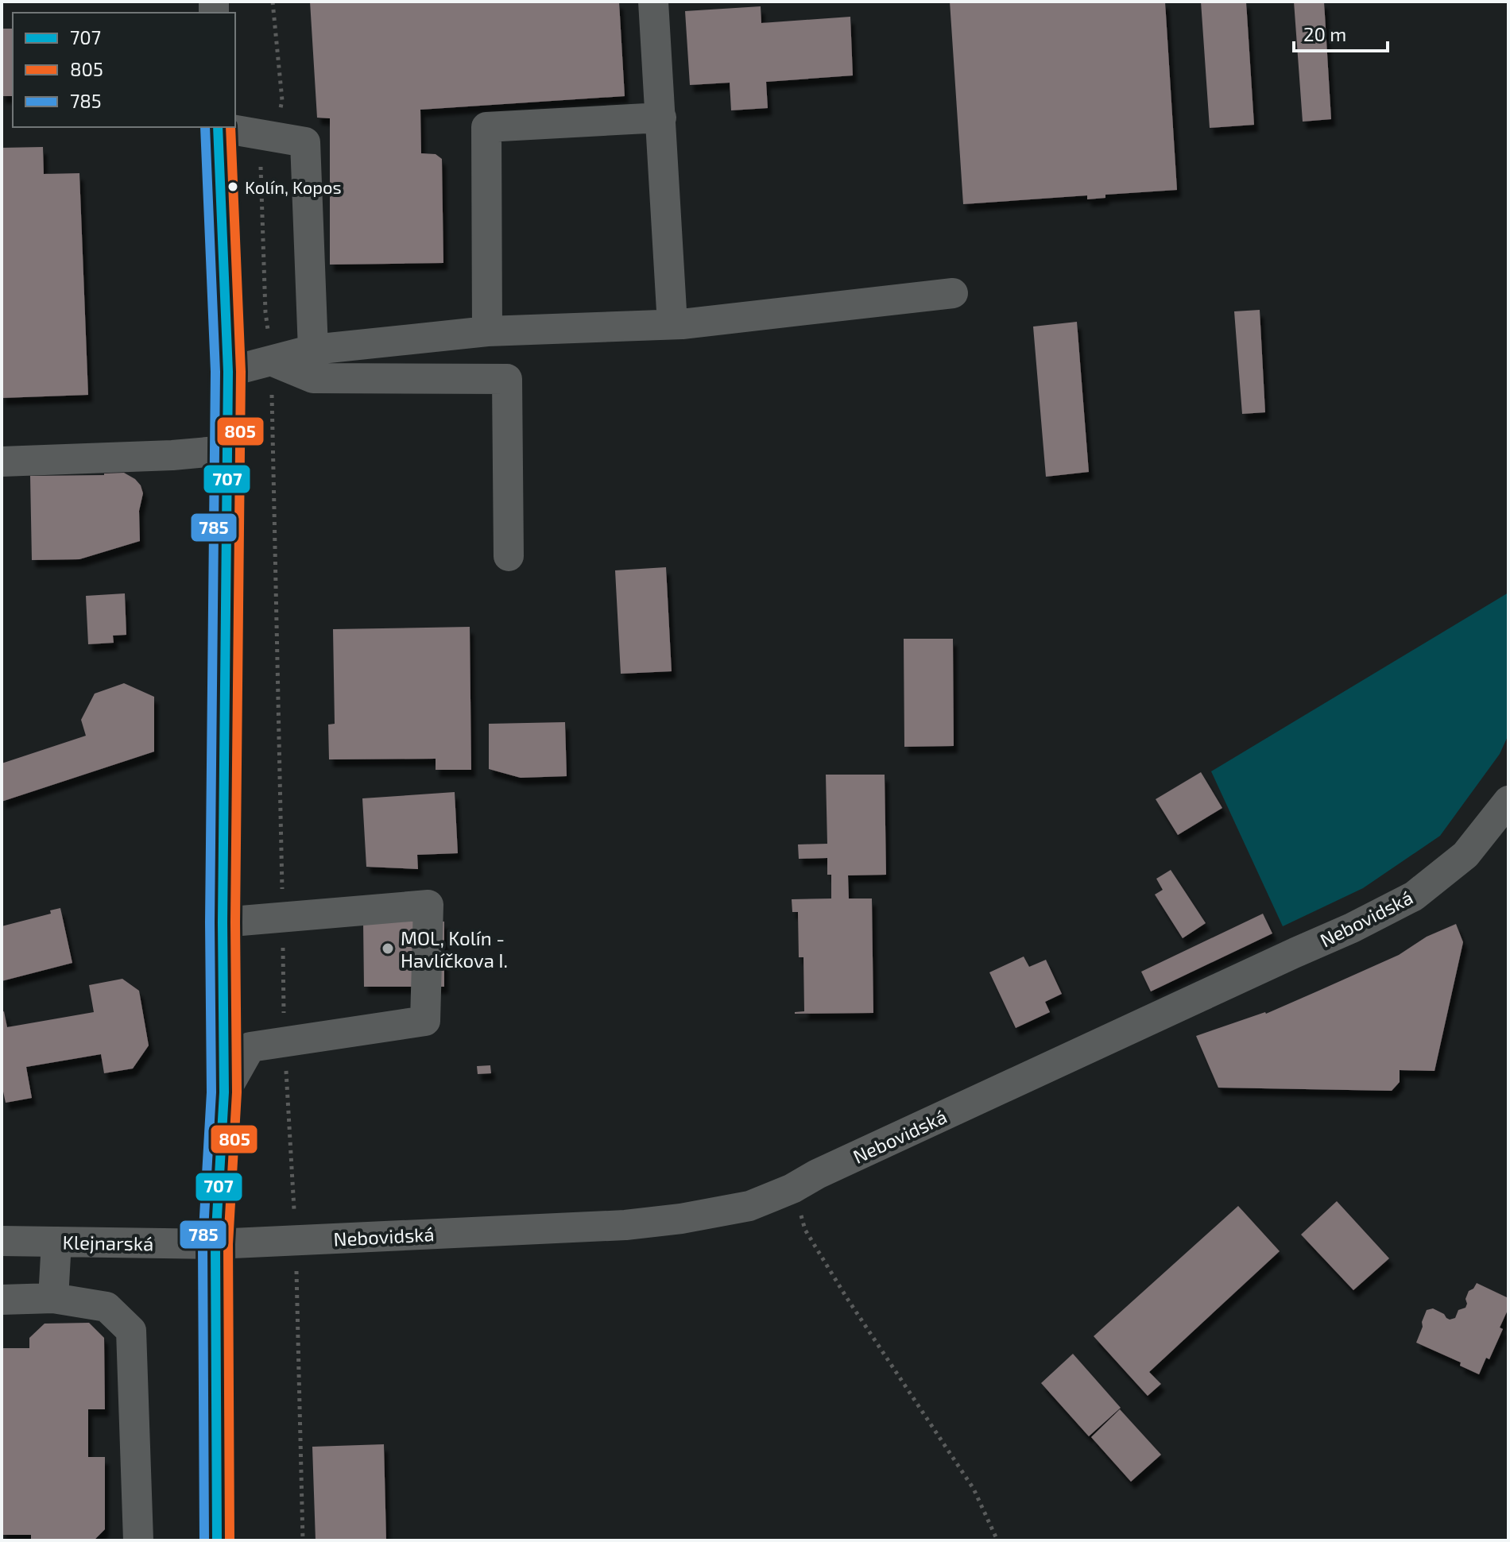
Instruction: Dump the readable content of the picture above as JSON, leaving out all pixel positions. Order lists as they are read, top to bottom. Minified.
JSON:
{"streets":{"street":["Nebovidská","Klejnarská"]},"crossings":[["Nebovidská","Klejnarská"]],"places":["Kolín, Kopos","MOL, Kolín - Havlíčkova I."],"lines":["transit line 707","transit line 805","transit line 785"],"legend":["707","805","785"],"scale_bar":"20 m"}
